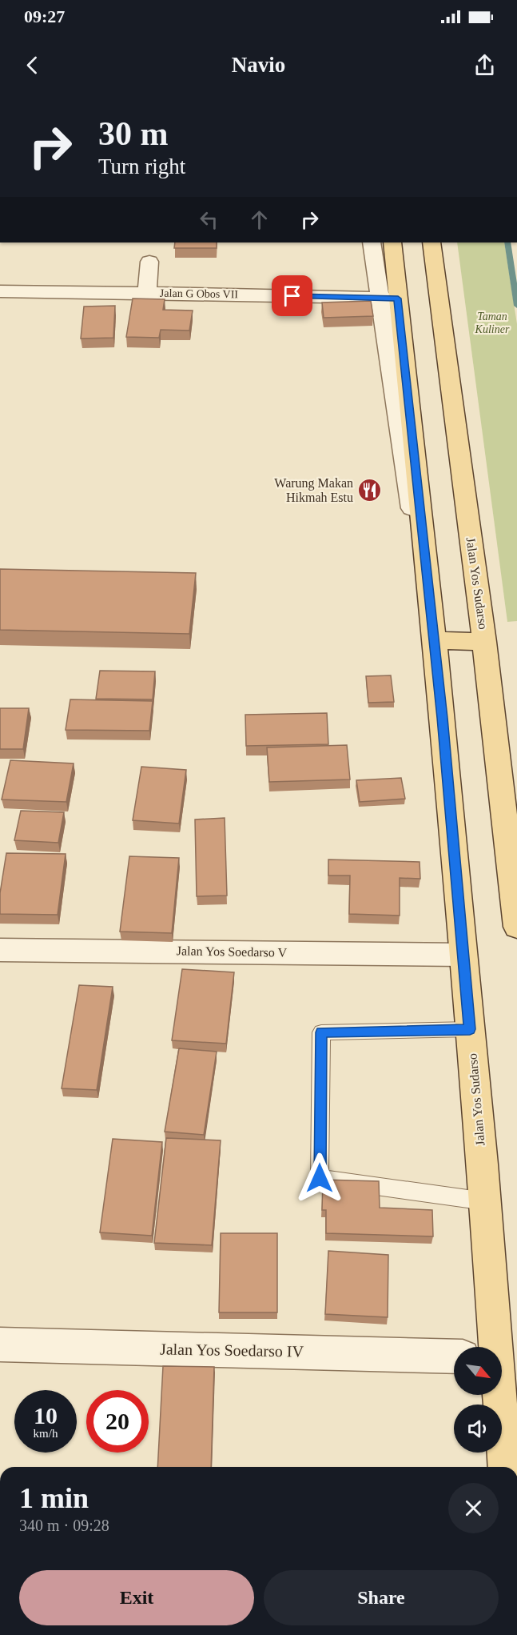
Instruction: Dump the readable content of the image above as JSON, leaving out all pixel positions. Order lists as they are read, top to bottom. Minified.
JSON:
{"streets":{"main road":["Jalan Yos Sudarso"],"street":["Jalan G Obos VII","Jalan Yos Soedarso V","Jalan Yos Soedarso IV"]},"crossings":[["Jalan G Obos VII","Jalan Yos Sudarso"],["Jalan Yos Sudarso","Jalan Yos Soedarso V"]],"parks":["Taman Kuliner"],"places":{"restaurant":["Warung Makan Hikmah Estu"]},"north":"bottom right","page":{"status":"09:27","header":"Navio","turn":["30 m","Turn right"],"speed":"10 km/h","limit":"20","heading":["1 min","340 m · 09:28"],"buttons":["Exit","Share"]}}
